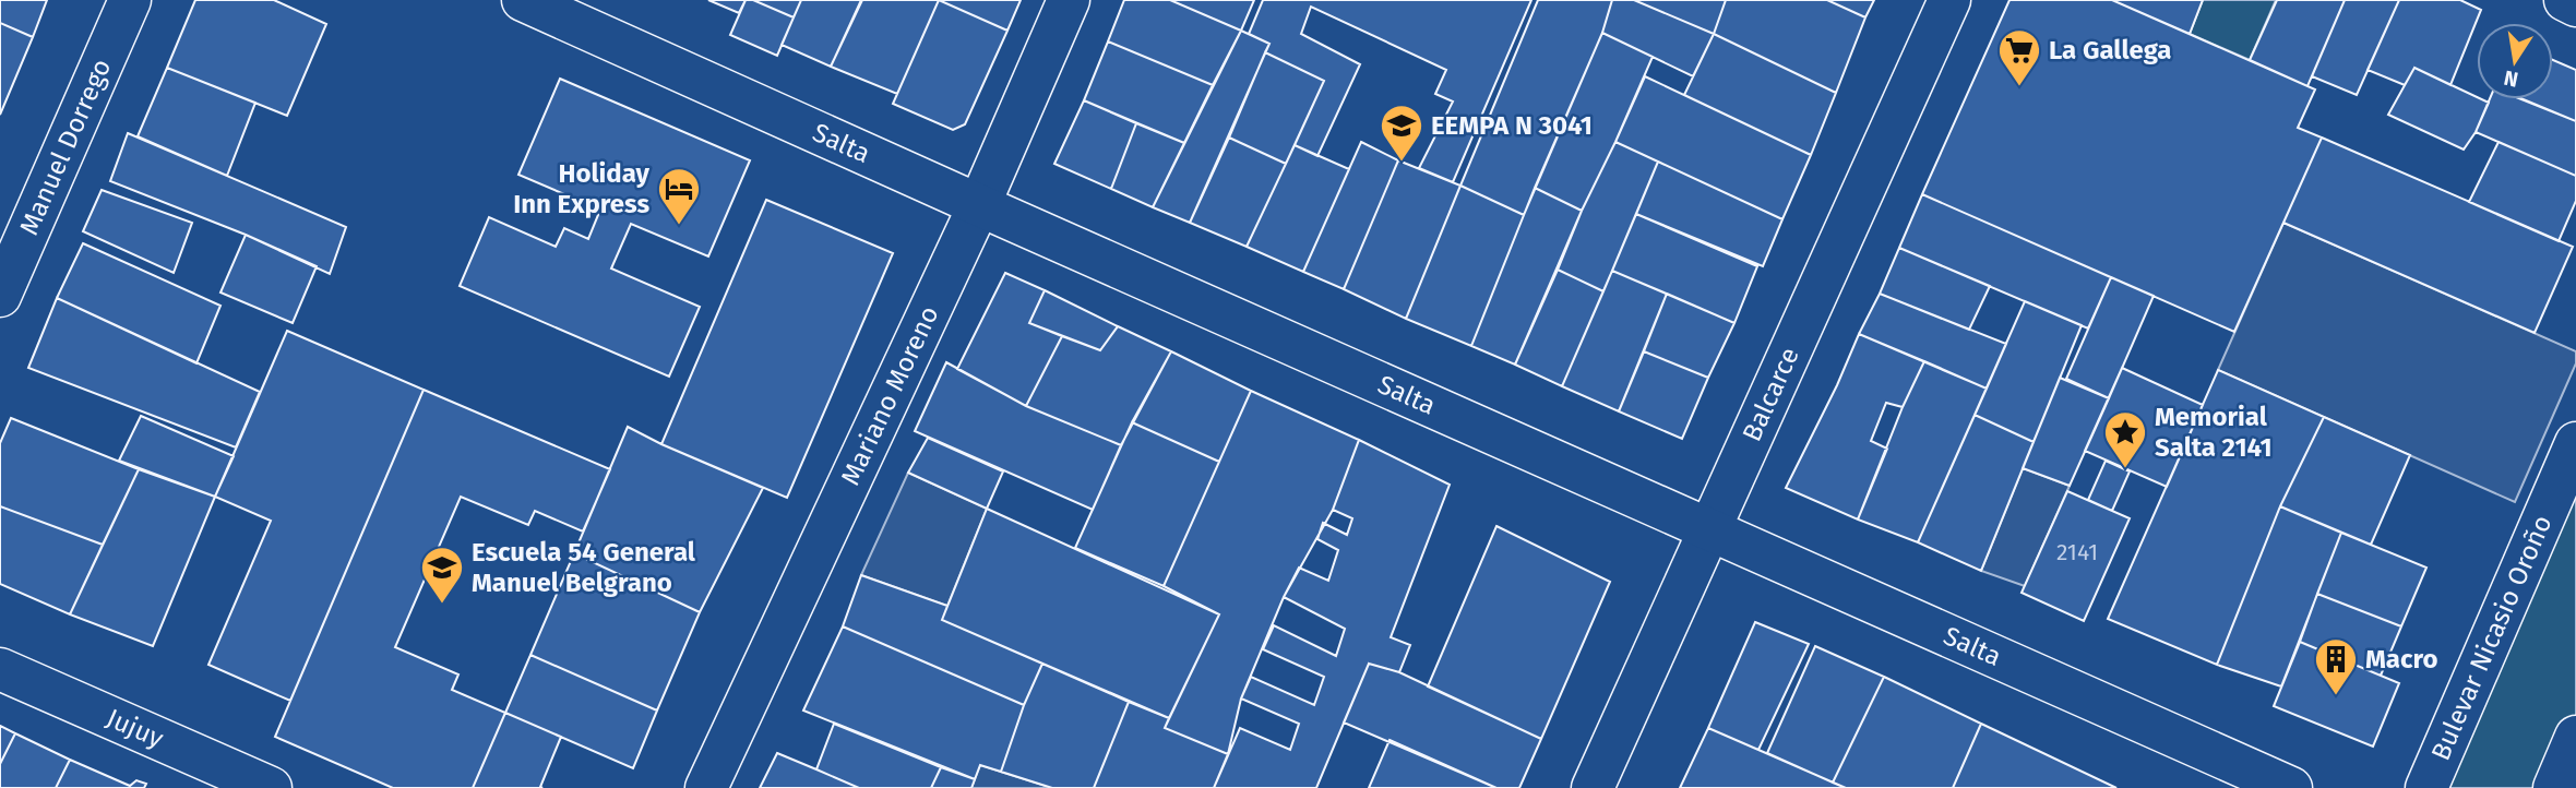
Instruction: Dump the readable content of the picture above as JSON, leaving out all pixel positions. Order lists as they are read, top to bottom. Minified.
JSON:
{"streets":{"main road":["Salta","Manuel Dorrego","Balcarce","Mariano Moreno","Bulevar Nicasio Oroño","Jujuy"]},"crossings":[["Salta","Balcarce"],["Salta","Mariano Moreno"]],"places":{"supermarket":["La Gallega"],"school or university":["EEMPA N 3041","Escuela 54 General Manuel Belgrano"],"hotel":["Holiday Inn Express"],"place":["Memorial Salta 2141"],"building":["Macro"]},"house_numbers":["2141"],"north":"bottom"}
